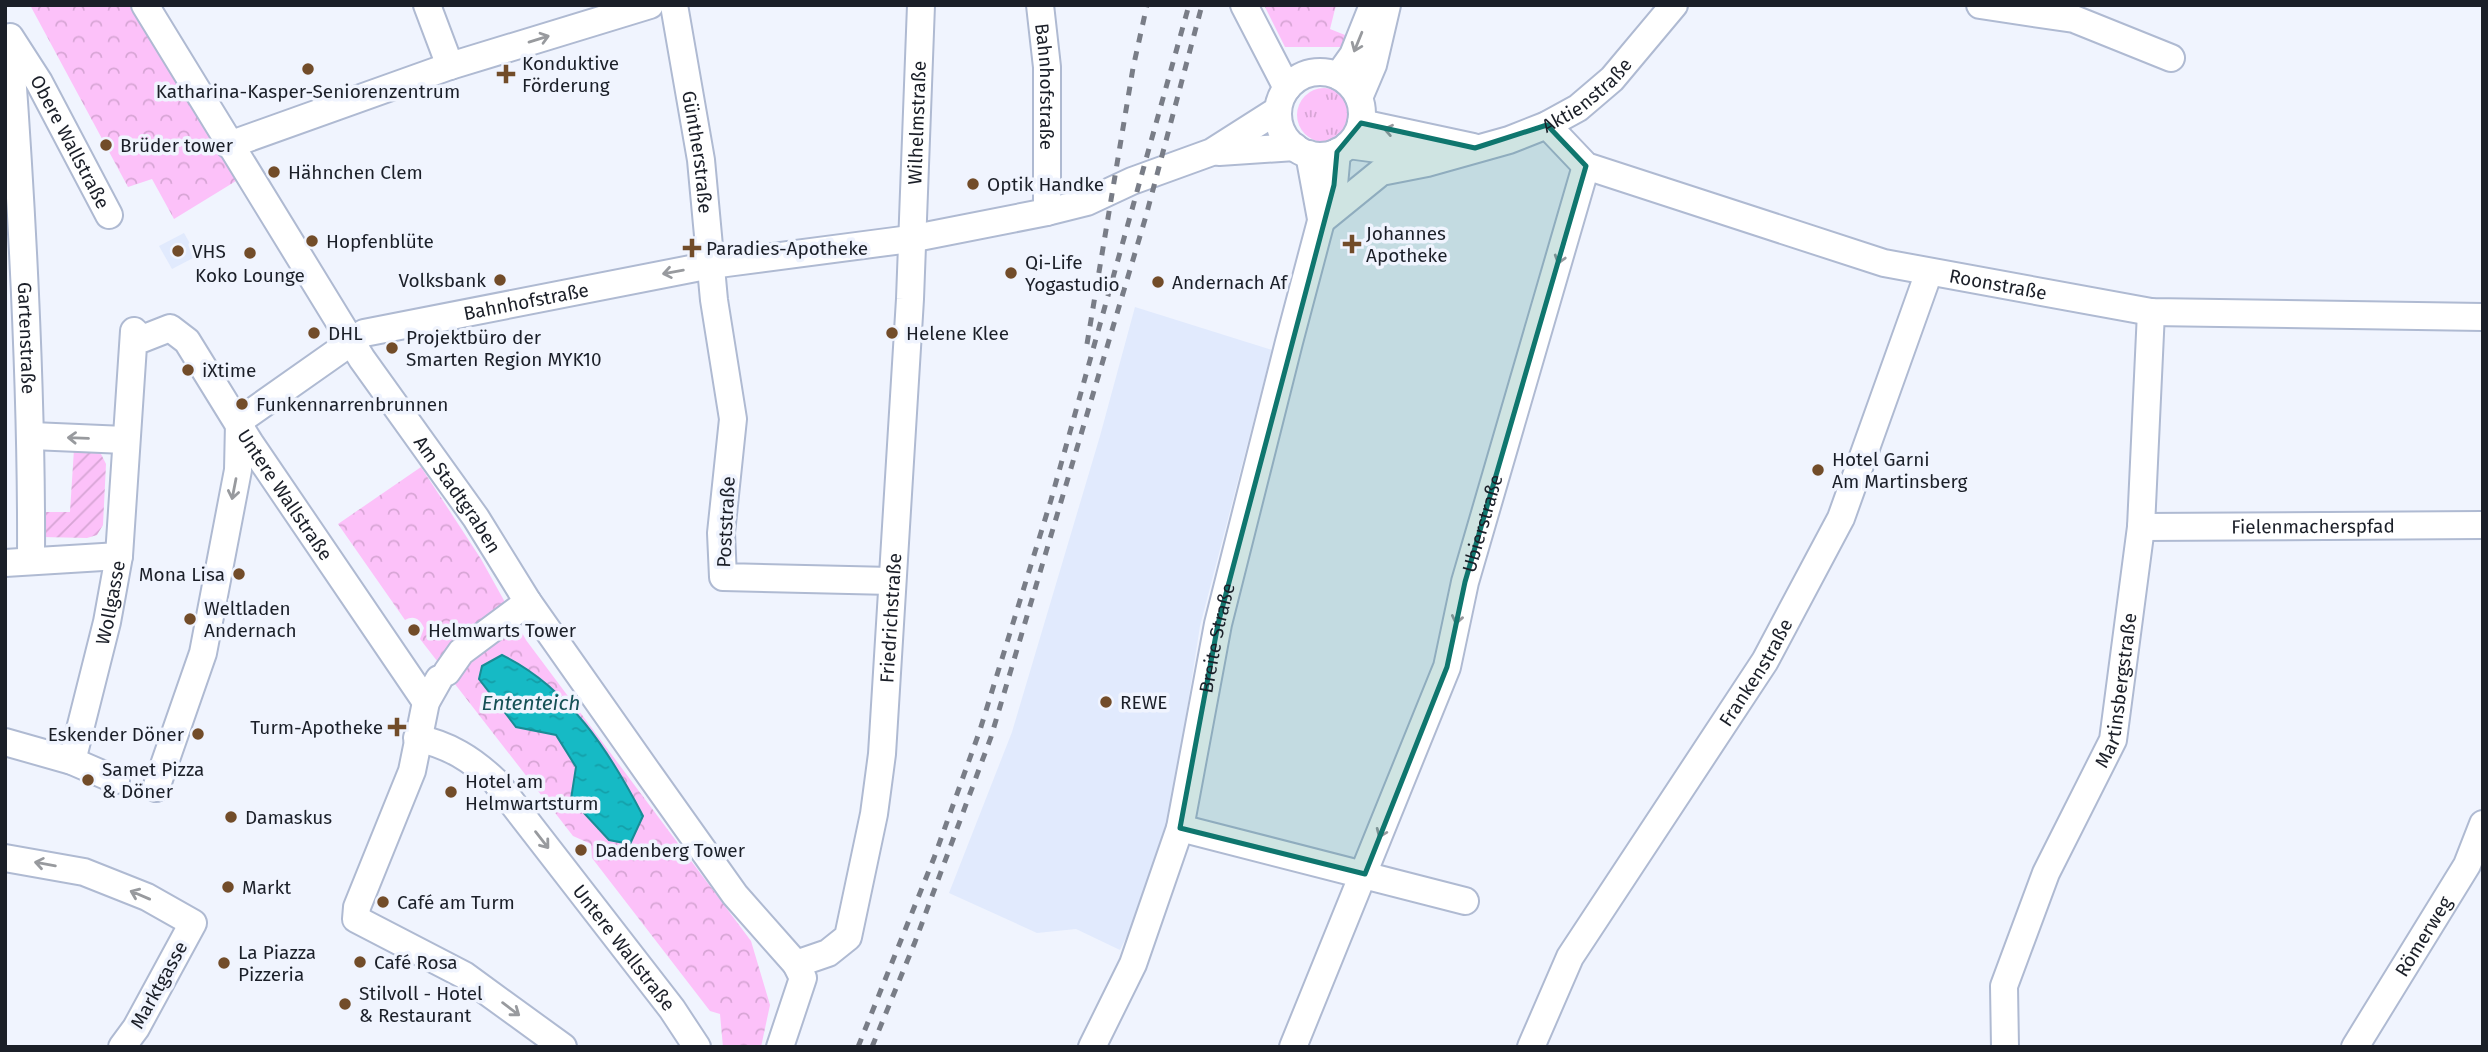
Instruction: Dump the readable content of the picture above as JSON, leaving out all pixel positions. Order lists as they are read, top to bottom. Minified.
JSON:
{"streets":{"street":["Bahnhofstraße","Aktienstraße","Wilhelmstraße","Obere Wallstraße","Güntherstraße","Roonstraße","Gartenstraße","Untere Wallstraße","Am Stadtgraben","Poststraße","Ubierstraße","Fielenmacherspfad","Wollgasse","Friedrichstraße","Breite Straße","Frankenstraße","Martinsbergstraße","Römerweg","Marktgasse"]},"crossings":[["Bahnhofstraße","Aktienstraße"],["Bahnhofstraße","Wilhelmstraße"],["Bahnhofstraße","Güntherstraße"],["Bahnhofstraße","Untere Wallstraße"],["Bahnhofstraße","Am Stadtgraben"],["Bahnhofstraße","Friedrichstraße"],["Bahnhofstraße","Breite Straße"],["Aktienstraße","Roonstraße"],["Aktienstraße","Breite Straße"],["Wilhelmstraße","Friedrichstraße"],["Güntherstraße","Poststraße"],["Roonstraße","Ubierstraße"],["Roonstraße","Frankenstraße"],["Roonstraße","Martinsbergstraße"],["Untere Wallstraße","Wollgasse"],["Am Stadtgraben","Friedrichstraße"],["Poststraße","Friedrichstraße"],["Fielenmacherspfad","Martinsbergstraße"]],"one_way":["Untere Wallstraße","Ubierstraße"],"water":["Ententeich"],"places":{"other":["Katharina-Kasper-Seniorenzentrum","Brüder tower","Hähnchen Clem","Optik Handke","Hopfenblüte","VHS","Koko Lounge","Qi-Life Yogastudio","Volksbank","Andernach Af","DHL","Helene Klee","Projektbüro der Smarten Region MYK10","iXtime","Funkennarrenbrunnen","Hotel Garni Am Martinsberg","Mona Lisa","Weltladen Andernach","Helmwarts Tower","REWE","Eskender Döner","Samet Pizza & Döner","Hotel am Helmwartsturm","Damaskus","Dadenberg Tower","Markt","Café am Turm","Café Rosa","La Piazza Pizzeria","Stilvoll - Hotel & Restaurant"],"health":["Konduktive Förderung","Johannes Apotheke","Paradies-Apotheke","Turm-Apotheke"]}}
